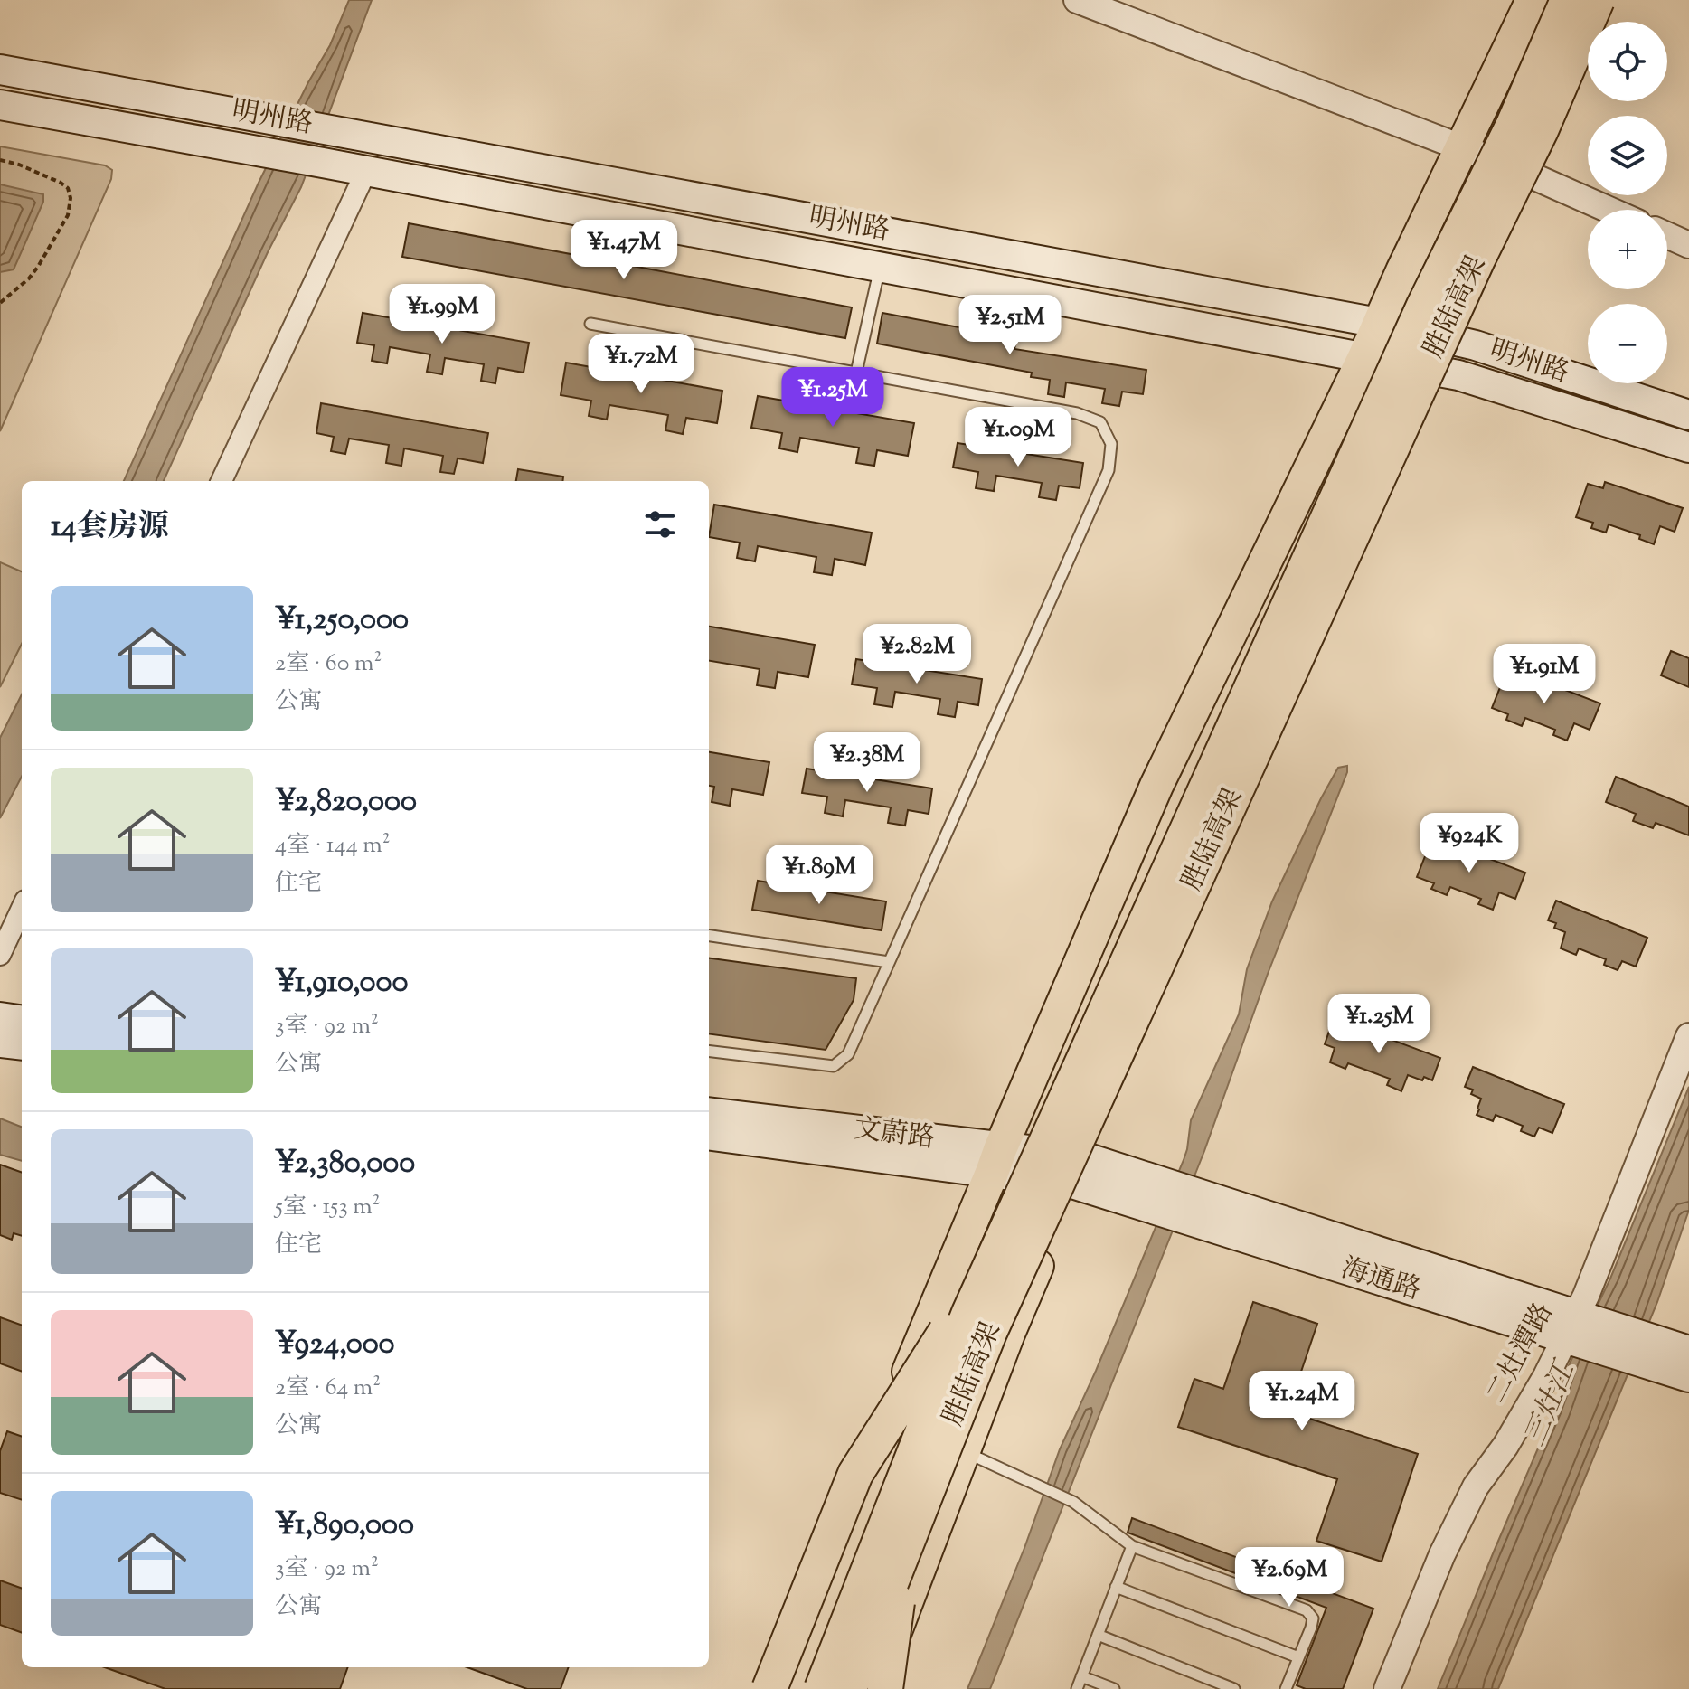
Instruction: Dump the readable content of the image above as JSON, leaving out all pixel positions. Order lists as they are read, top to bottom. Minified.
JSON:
{"streets":{"highway":["胜陆高架"],"main road":["明州路","文蔚路","海通路"],"street":["二灶潭路"]},"crossings":[["文蔚路","海通路"]],"water":["三灶江"],"page":{"map_buttons":["+","−"],"price":["¥1.47M","¥1.99M","¥2.51M","¥1.72M","¥1.25M","¥1.09M","¥2.82M","¥1.91M","¥2.38M","¥924K","¥1.89M","¥1.25M","¥1.24M","¥2.69M"],"heading":"14套房源","list":[{"name":"¥1,250,000","note":"2室 · 60 m² · 公寓"},{"name":"¥2,820,000","note":"4室 · 144 m² · 住宅"},{"name":"¥1,910,000","note":"3室 · 92 m² · 公寓"},{"name":"¥2,380,000","note":"5室 · 153 m² · 住宅"},{"name":"¥924,000","note":"2室 · 64 m² · 公寓"},{"name":"¥1,890,000","note":"3室 · 92 m² · 公寓"}]}}
